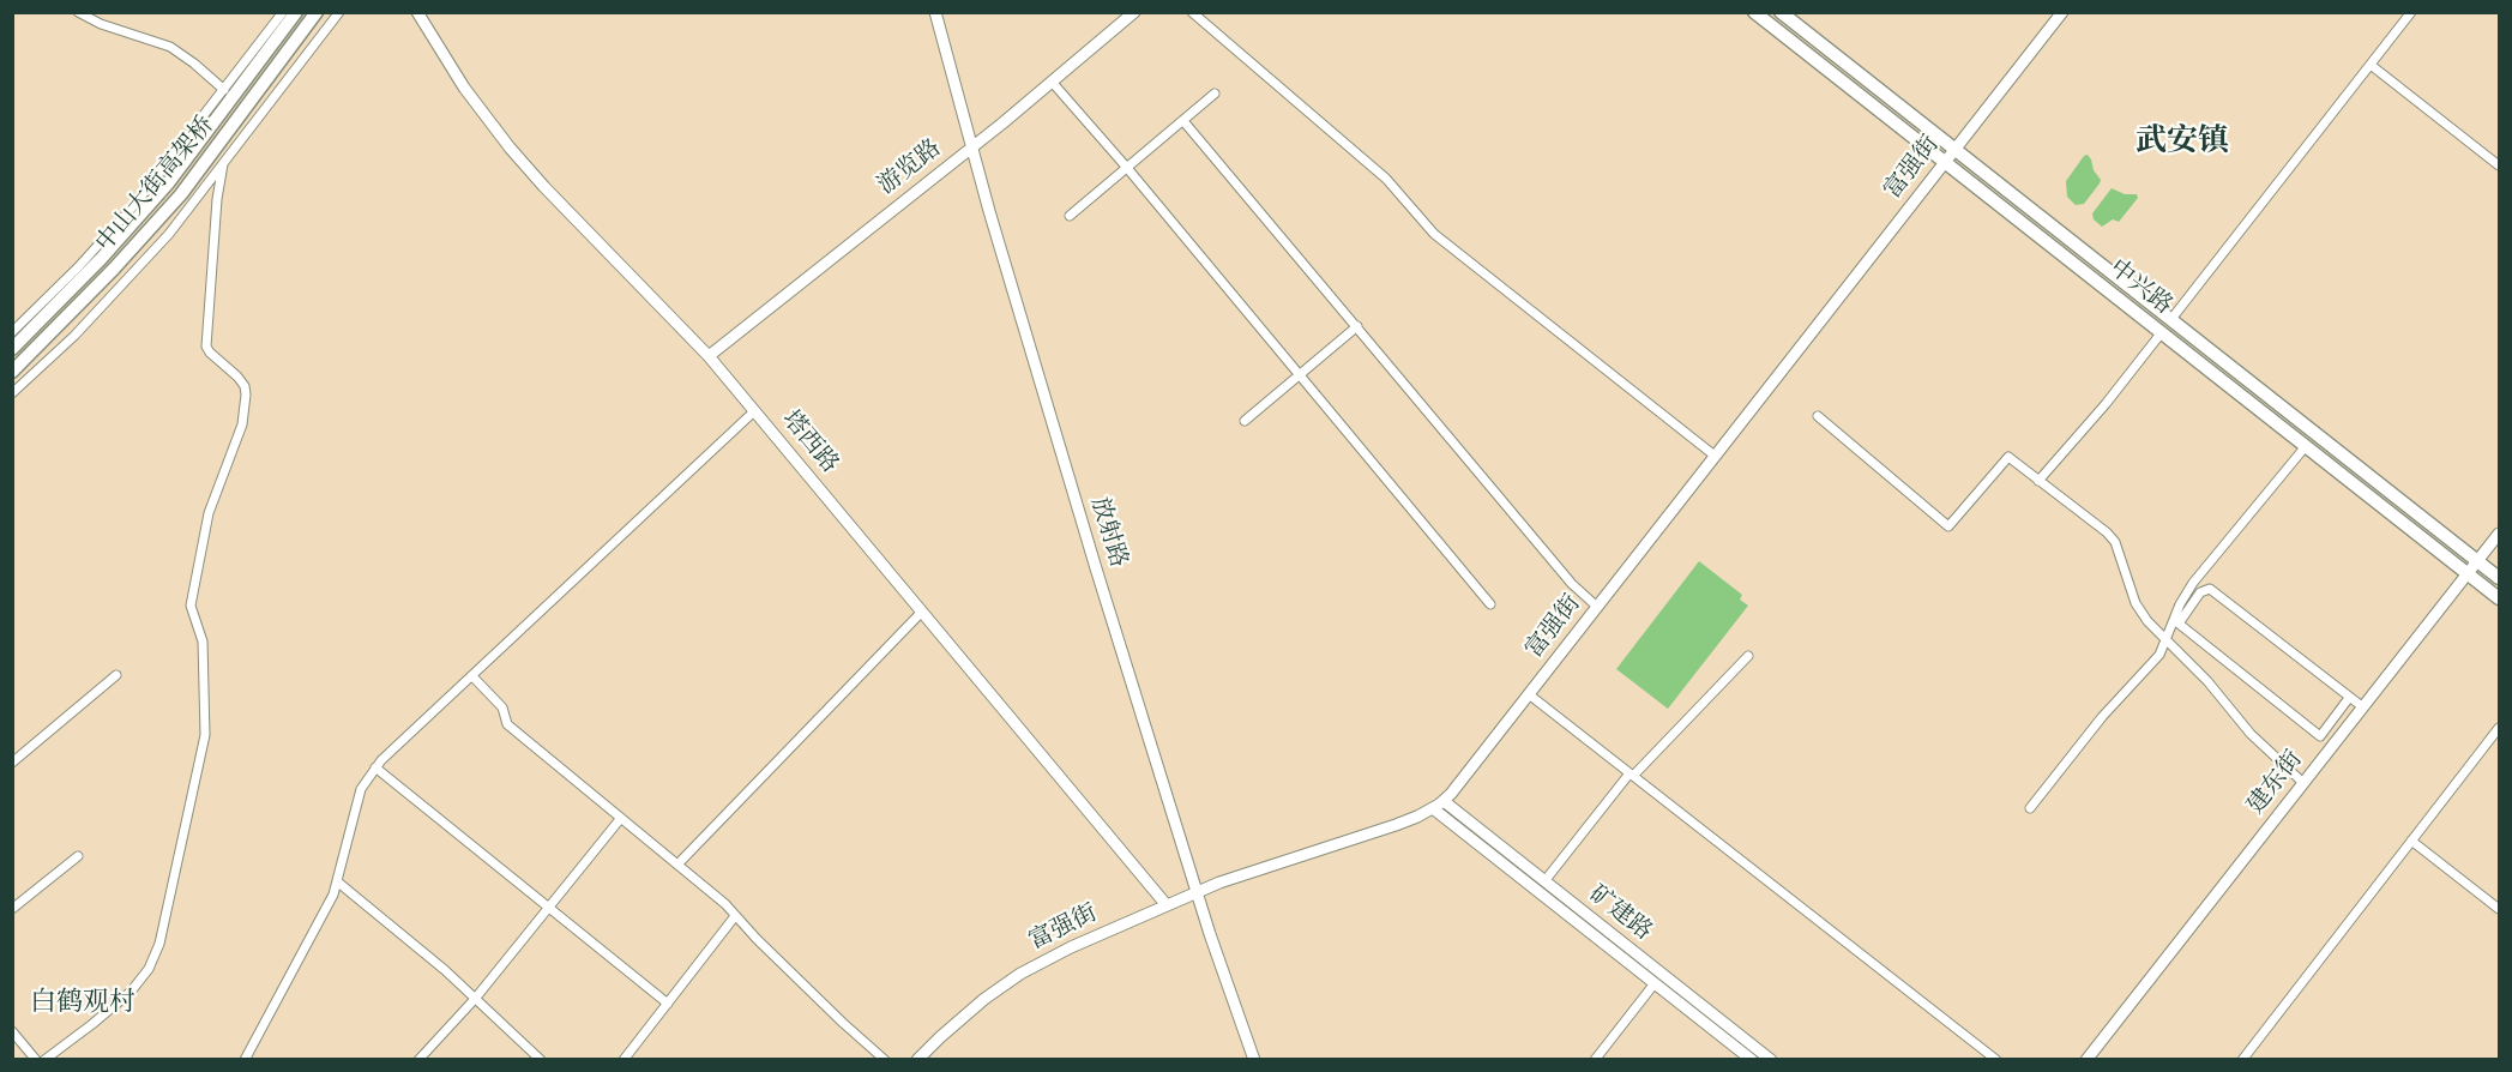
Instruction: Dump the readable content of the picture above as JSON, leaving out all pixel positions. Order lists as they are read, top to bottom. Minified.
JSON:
{"streets":{"main road":["中山大街高架桥","中兴路"],"street":["游览路","富强街","塔西路","放射路","建东街","矿建路"]},"crossings":[["游览路","塔西路"],["游览路","放射路"],["富强街","中兴路"],["富强街","塔西路"],["富强街","放射路"],["富强街","矿建路"],["中兴路","建东街"]],"districts":["武安镇","白鹤观村"]}
